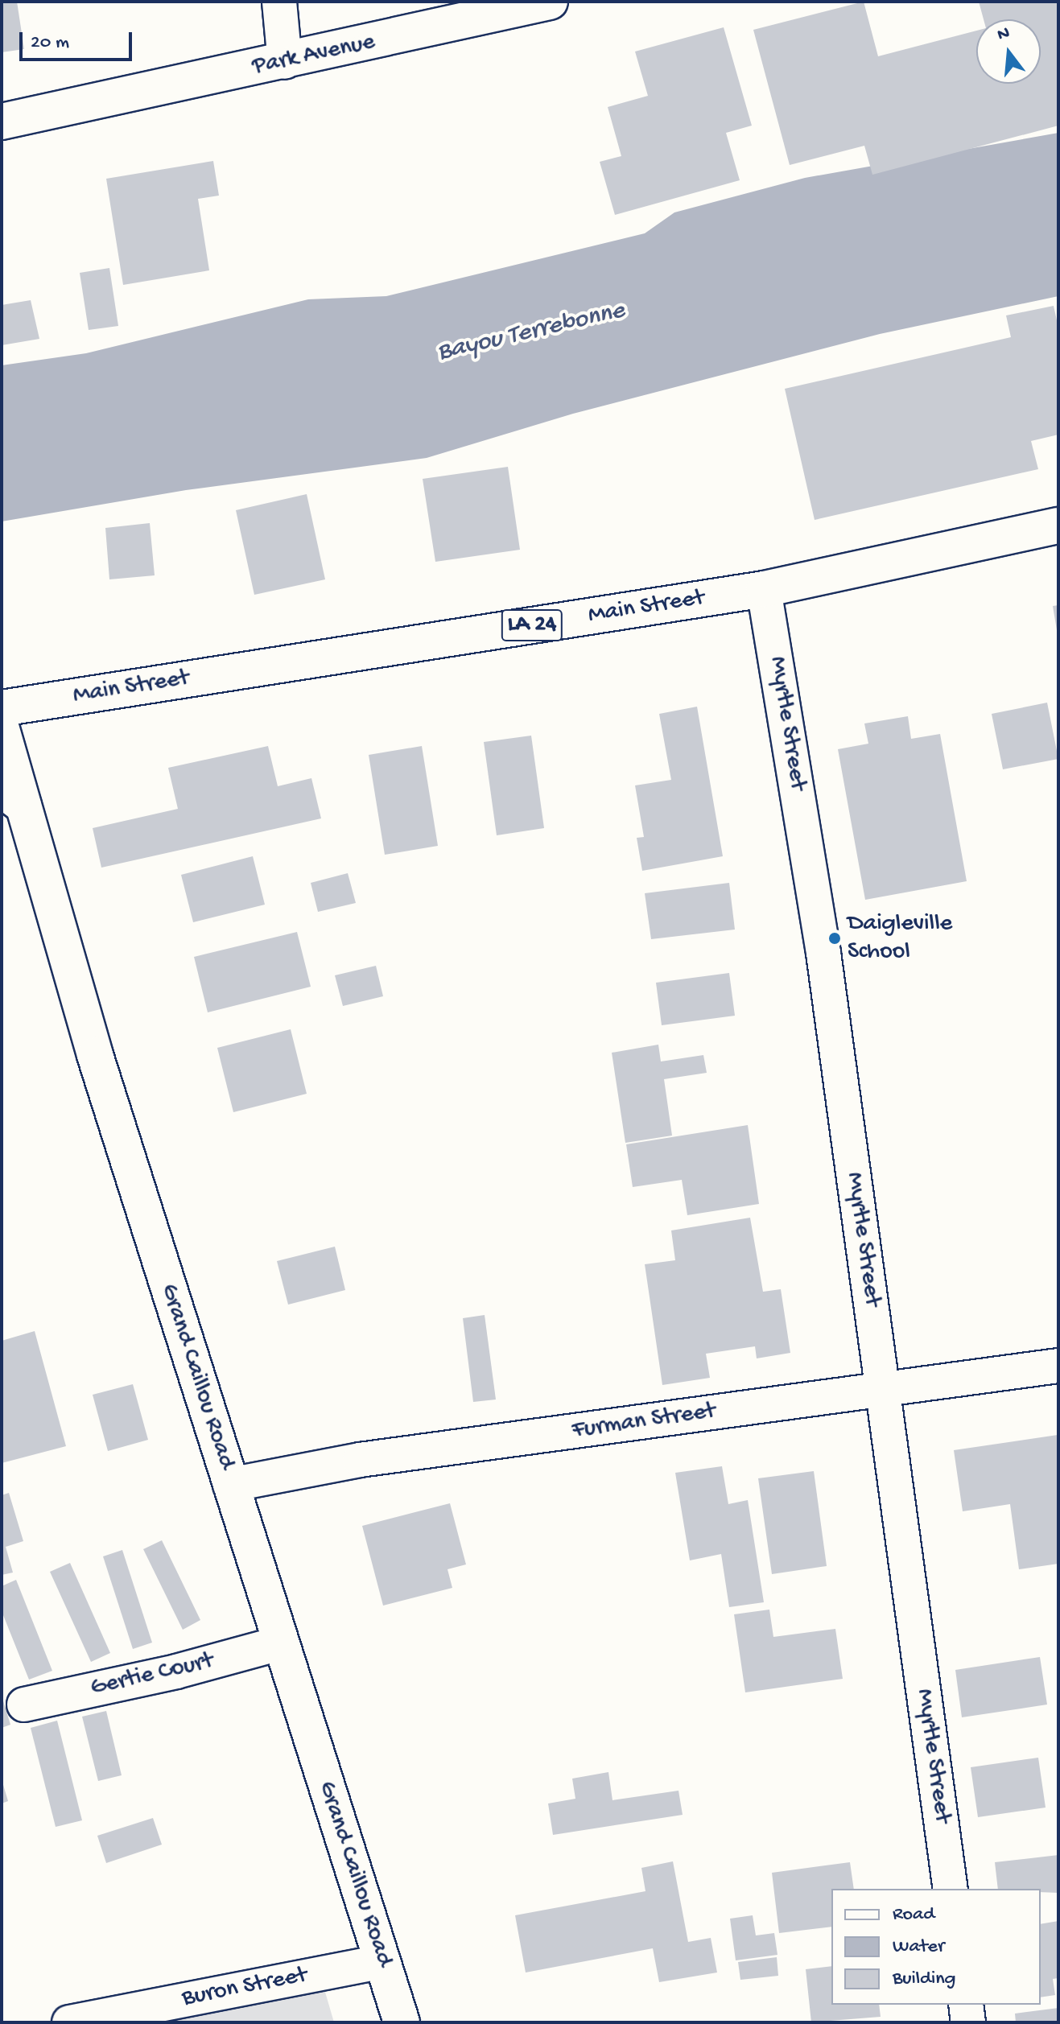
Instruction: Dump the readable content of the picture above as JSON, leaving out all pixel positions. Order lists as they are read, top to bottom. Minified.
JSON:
{"streets":{"main road":["Park Avenue","Main Street","LA 24","Grand Caillou Road"],"street":["Myrtle Street","Furman Street","Gertie Court","Buron Street"]},"crossings":[["Main Street","Myrtle Street"],["Myrtle Street","Furman Street"],["Grand Caillou Road","Furman Street"],["Grand Caillou Road","Gertie Court"],["Grand Caillou Road","Buron Street"]],"water":["Bayou Terrebonne"],"places":["Daigleville School"],"legend":["Road","Water","Building"],"scale_bar":"20 m","north":"top"}
